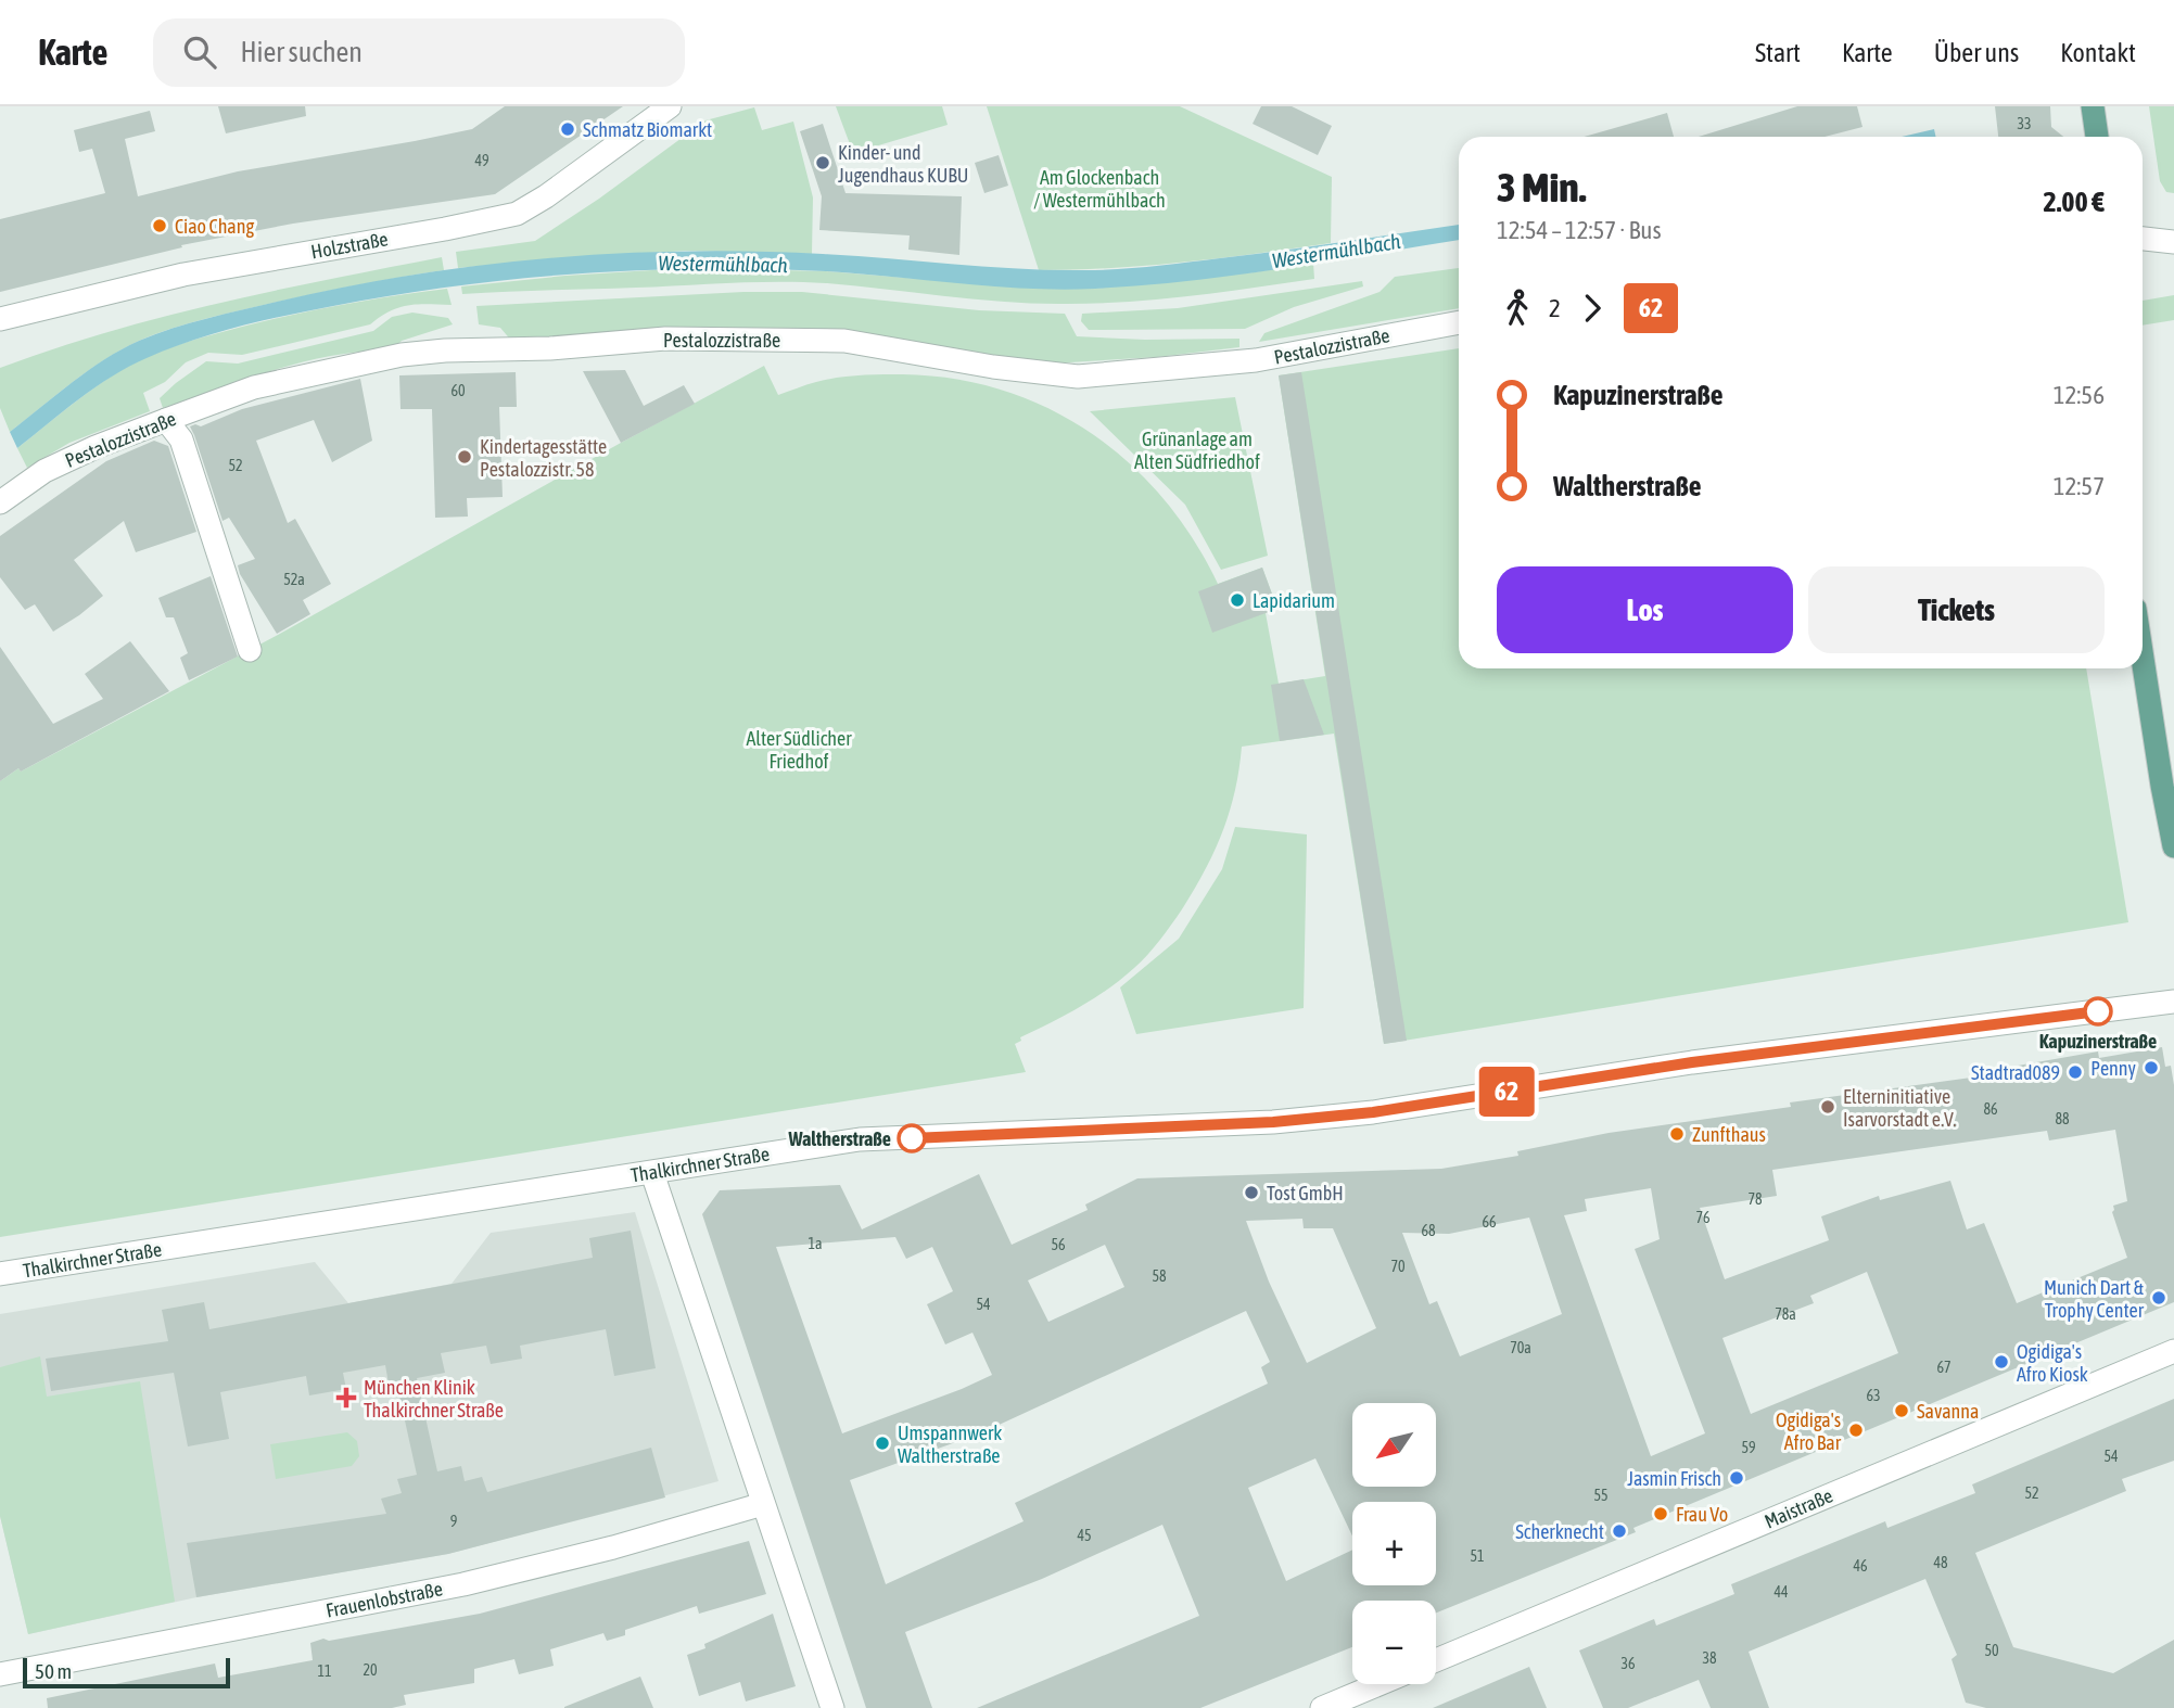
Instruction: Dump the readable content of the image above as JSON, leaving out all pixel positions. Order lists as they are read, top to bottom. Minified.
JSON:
{"streets":{"street":["Holzstraße","Pestalozzistraße","Thalkirchner Straße","Maistraße","Frauenlobstraße"]},"water":["Westermühlbach"],"parks":["Am Glockenbach / Westermühlbach","Grünanlage am Alten Südfriedhof","Alter Südlicher Friedhof"],"places":{"other":["Schmatz Biomarkt","Kinder- und Jugendhaus KUBU","Ciao Chang","Kindertagesstätte Pestalozzistr. 58","Lapidarium","Kapuzinerstraße","Penny","Stadtrad089","Elterninitiative Isarvorstadt e.V.","Zunfthaus","Waltherstraße","Tost GmbH","Munich Dart & Trophy Center","Ogidiga's Afro Kiosk","Savanna","Ogidiga's Afro Bar","Umspannwerk Waltherstraße","Jasmin Frisch","Frau Vo","Scherknecht"],"health":["München Klinik Thalkirchner Straße"]},"lines":["bus line 62"],"house_numbers":["33","49","60","52","52a","86","88","78","76","66","68","1a","56","70","58","54","78a","70a","67","63","59","54","52","55","9","45","51","48","46","44","50","38","36","20","11"],"scale_bar":"50 m","north":"bottom left","page":{"header":"Karte","search":"Hier suchen","nav":["Start","Karte","Über uns","Kontakt"],"on_map":"62","heading":["3 Min.","12:54 – 12:57 · Bus","2.00 €"],"legs":["2","62"],"list":[{"name":"Kapuzinerstraße","value":"12:56"},{"name":"Waltherstraße","value":"12:57"}],"buttons":["Los","Tickets"],"map_buttons":["+","−"],"scale":"50 m"}}
